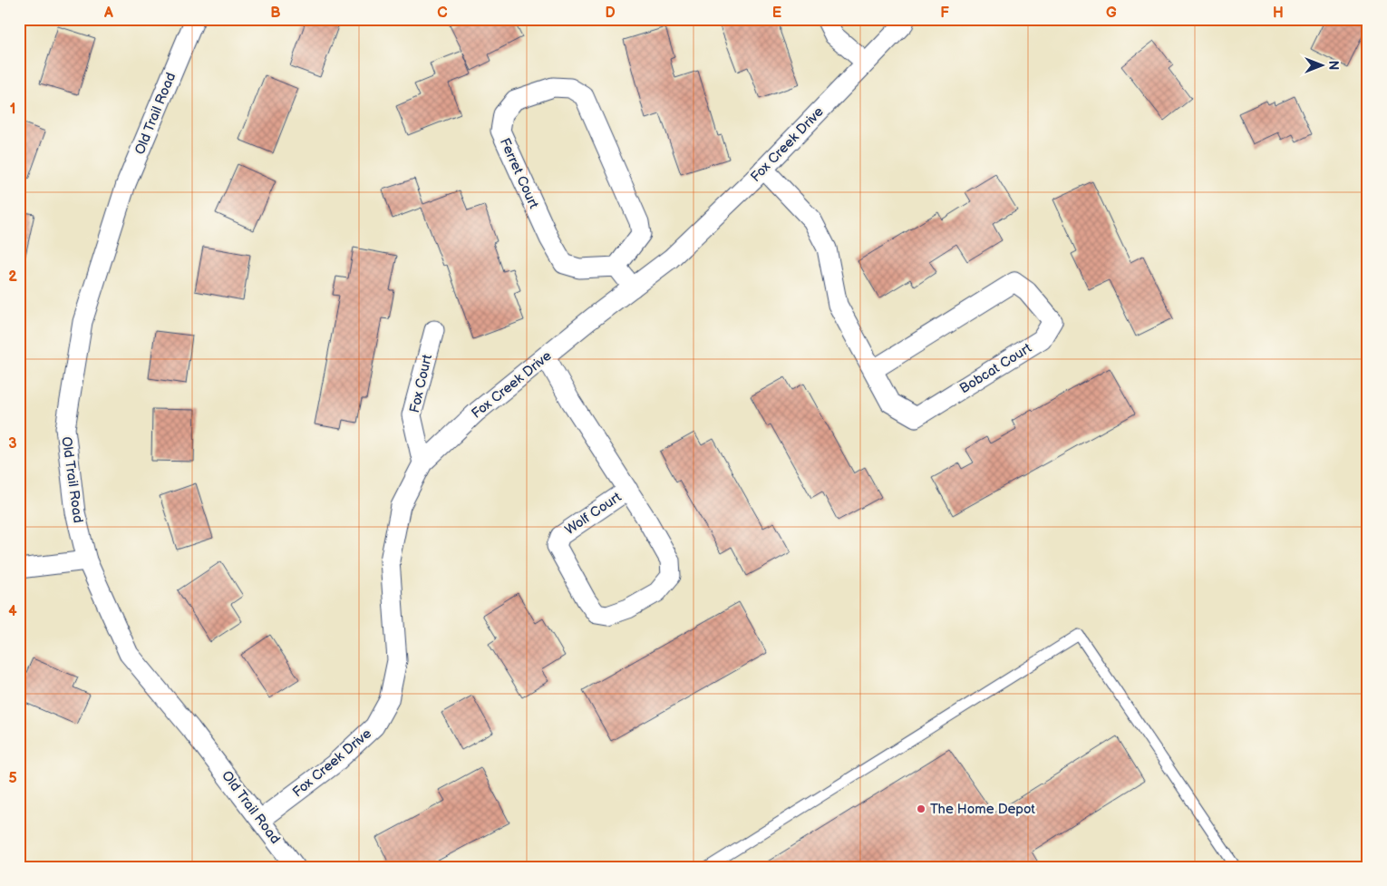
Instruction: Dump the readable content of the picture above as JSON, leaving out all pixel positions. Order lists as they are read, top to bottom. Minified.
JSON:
{"streets":{"street":["Old Trail Road","Fox Creek Drive","Ferret Court","Bobcat Court","Fox Court","Wolf Court"]},"crossings":[["Old Trail Road","Fox Creek Drive"],["Fox Creek Drive","Bobcat Court"],["Fox Creek Drive","Fox Court"],["Fox Creek Drive","Wolf Court"]],"places":["The Home Depot"],"north":"right","grid":{"columns":["A","B","C","D","E","F","G","H"],"rows":["1","2","3","4","5"]}}
